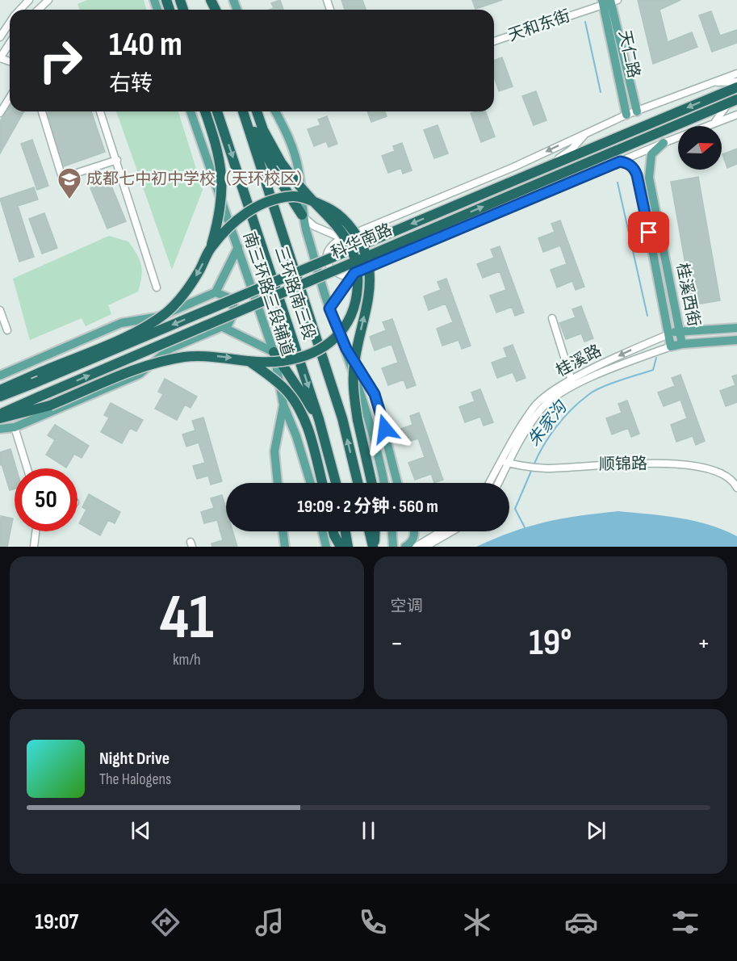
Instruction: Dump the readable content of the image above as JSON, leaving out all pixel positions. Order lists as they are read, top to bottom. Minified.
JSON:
{"streets":{"highway":["科华南路","三环路南三段"],"main road":["天仁路","南三环路三段辅道","桂溪西街","桂溪路"],"street":["天和东街","顺锦路"]},"crossings":[["天和东街","天仁路"],["桂溪西街","桂溪路"],["桂溪路","顺锦路"]],"water":["朱家沟"],"places":{"school or university":["成都七中初中学校（天环校区）"]},"north":"right","page":{"turn":["140 m","右转"],"limit":"50","trip":"19:09 · 2 分钟 · 560 m","tile":[["41","km/h"],"空调"],"heat":["−","19°","+"],"song":["Night Drive","The Halogens"],"tabs":"19:07"}}
